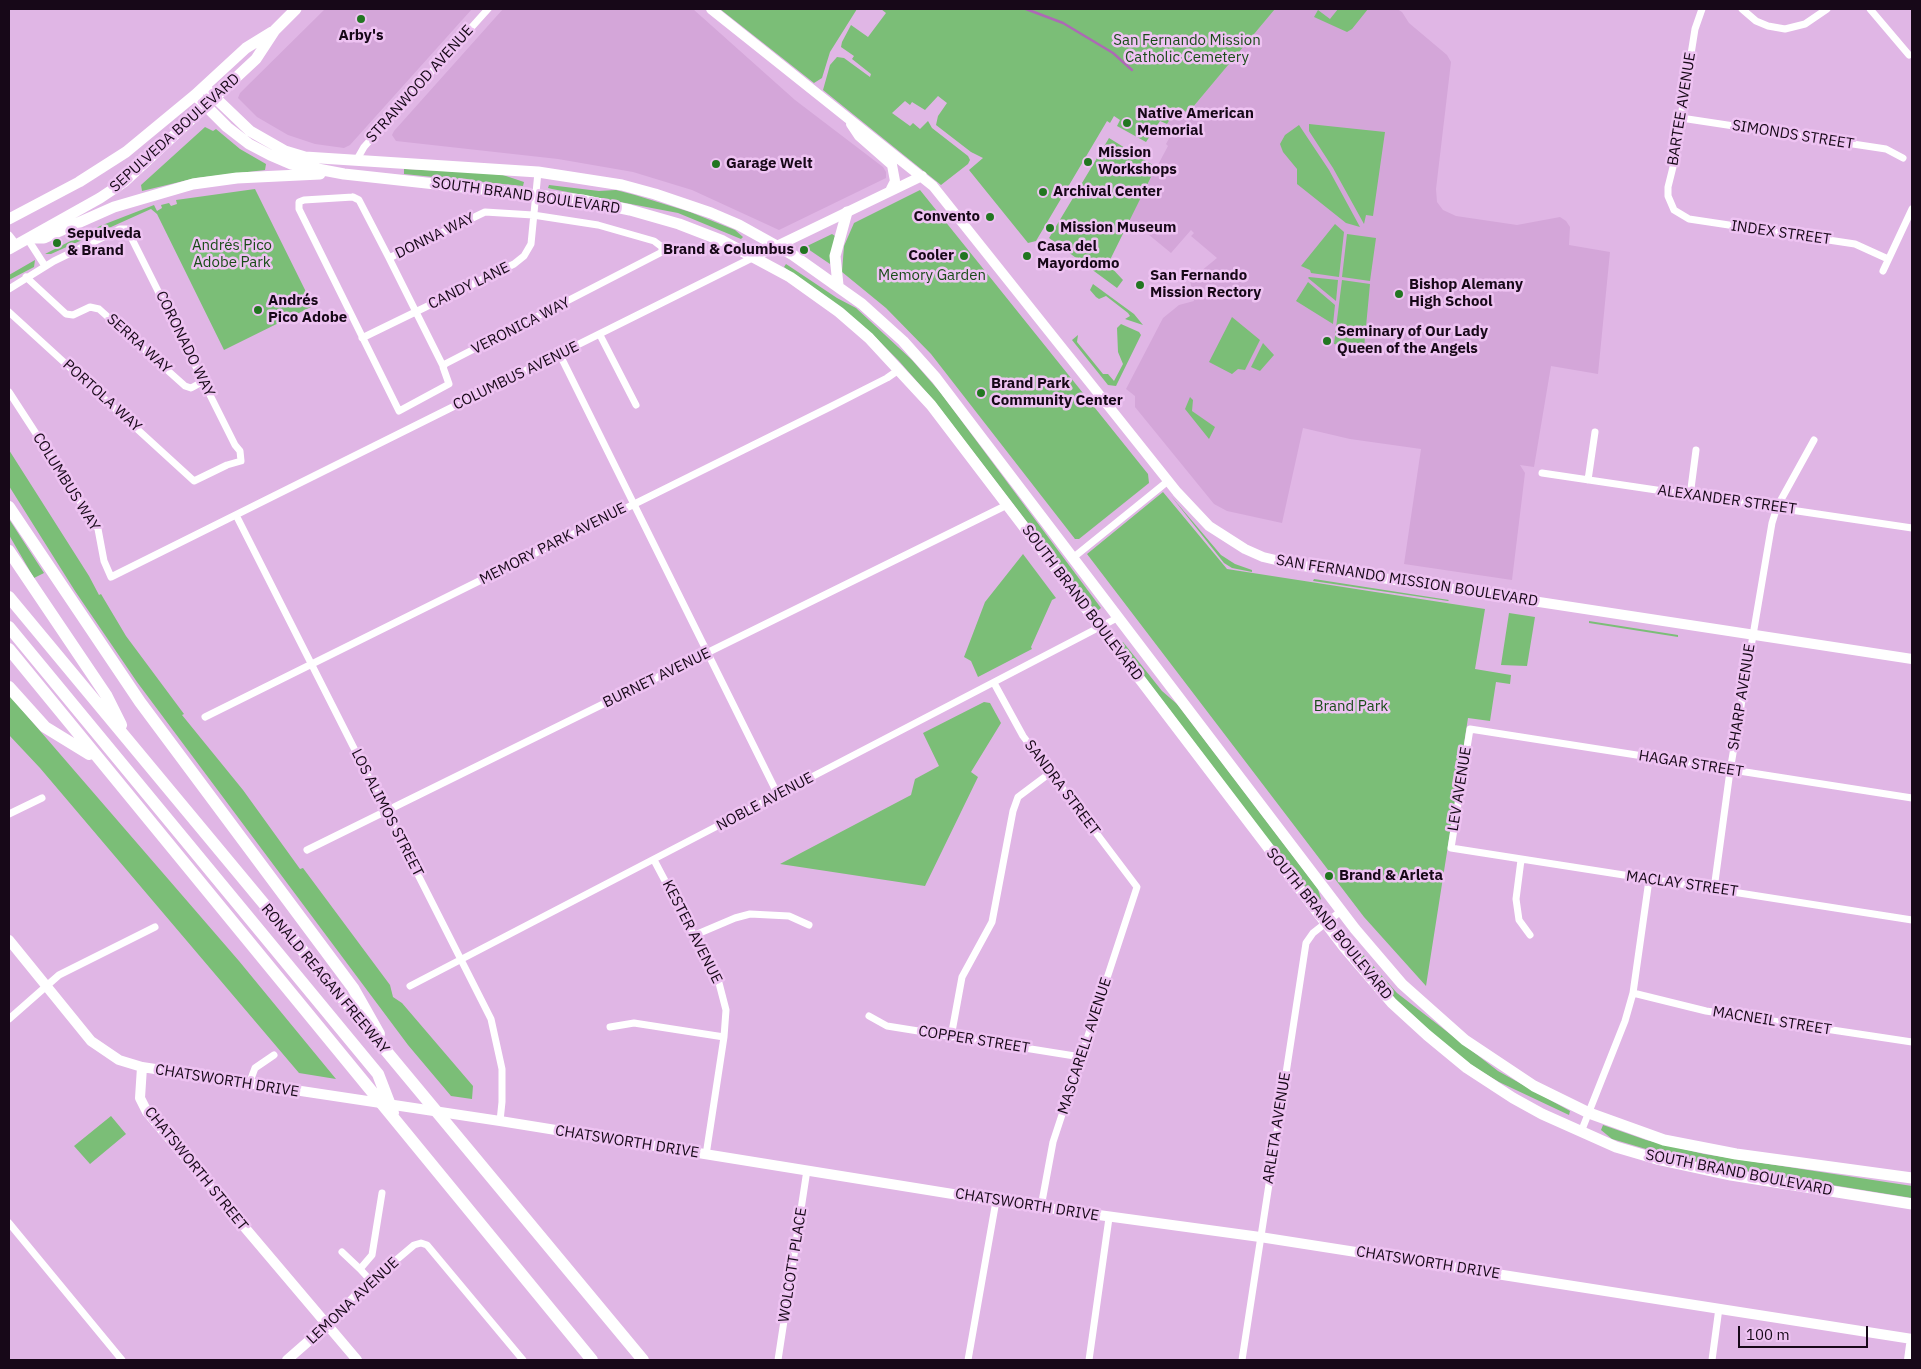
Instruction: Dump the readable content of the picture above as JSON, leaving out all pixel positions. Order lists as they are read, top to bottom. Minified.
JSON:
{"streets":{"highway":["RONALD REAGAN FREEWAY"],"main road":["SEPULVEDA BOULEVARD","SOUTH BRAND BOULEVARD","COLUMBUS AVENUE","SAN FERNANDO MISSION BOULEVARD","CHATSWORTH DRIVE","CHATSWORTH STREET","LEMONA AVENUE"],"street":["STRANWOOD AVENUE","BARTEE AVENUE","SIMONDS STREET","INDEX STREET","DONNA WAY","CANDY LANE","VERONICA WAY","SERRA WAY","CORONADO WAY","PORTOLA WAY","COLUMBUS WAY","ALEXANDER STREET","MEMORY PARK AVENUE","BURNET AVENUE","SHARP AVENUE","HAGAR STREET","SANDRA STREET","LEV AVENUE","NOBLE AVENUE","LOS ALIMOS STREET","MACLAY STREET","KESTER AVENUE","MACNEIL STREET","COPPER STREET","MASCARELL AVENUE","ARLETA AVENUE","WOLCOTT PLACE"]},"crossings":[["STRANWOOD AVENUE","SOUTH BRAND BOULEVARD"],["BARTEE AVENUE","SIMONDS STREET"],["BARTEE AVENUE","INDEX STREET"],["SEPULVEDA BOULEVARD","SOUTH BRAND BOULEVARD"],["SOUTH BRAND BOULEVARD","CANDY LANE"],["SOUTH BRAND BOULEVARD","COLUMBUS AVENUE"],["SOUTH BRAND BOULEVARD","MEMORY PARK AVENUE"],["SOUTH BRAND BOULEVARD","BURNET AVENUE"],["SOUTH BRAND BOULEVARD","NOBLE AVENUE"],["SOUTH BRAND BOULEVARD","ARLETA AVENUE"],["DONNA WAY","CANDY LANE"],["DONNA WAY","VERONICA WAY"],["SERRA WAY","CORONADO WAY"],["CORONADO WAY","PORTOLA WAY"],["COLUMBUS AVENUE","COLUMBUS WAY"],["COLUMBUS AVENUE","SAN FERNANDO MISSION BOULEVARD"],["COLUMBUS AVENUE","LOS ALIMOS STREET"],["ALEXANDER STREET","SHARP AVENUE"],["MEMORY PARK AVENUE","LOS ALIMOS STREET"],["SAN FERNANDO MISSION BOULEVARD","SHARP AVENUE"],["BURNET AVENUE","LOS ALIMOS STREET"],["SHARP AVENUE","HAGAR STREET"],["SHARP AVENUE","MACLAY STREET"],["HAGAR STREET","LEV AVENUE"],["SANDRA STREET","NOBLE AVENUE"],["SANDRA STREET","MASCARELL AVENUE"],["LEV AVENUE","MACLAY STREET"],["NOBLE AVENUE","LOS ALIMOS STREET"],["NOBLE AVENUE","KESTER AVENUE"],["LOS ALIMOS STREET","CHATSWORTH DRIVE"],["KESTER AVENUE","CHATSWORTH DRIVE"],["COPPER STREET","MASCARELL AVENUE"],["MASCARELL AVENUE","CHATSWORTH DRIVE"],["CHATSWORTH DRIVE","ARLETA AVENUE"],["CHATSWORTH DRIVE","CHATSWORTH STREET"],["CHATSWORTH DRIVE","WOLCOTT PLACE"],["CHATSWORTH STREET","LEMONA AVENUE"]],"parks":["San Fernando Mission Catholic Cemetery","Andrés Pico Adobe Park","Memory Garden","Brand Park"],"places":["Arby's","Native American Memorial","Mission Workshops","Garage Welt","Archival Center","Convento","Mission Museum","Sepulveda & Brand","Brand & Columbus","Cooler","Casa del Mayordomo","San Fernando Mission Rectory","Bishop Alemany High School","Andrés Pico Adobe","Seminary of Our Lady Queen of the Angels","Brand Park Community Center","Brand & Arleta"],"scale_bar":"100 m"}
